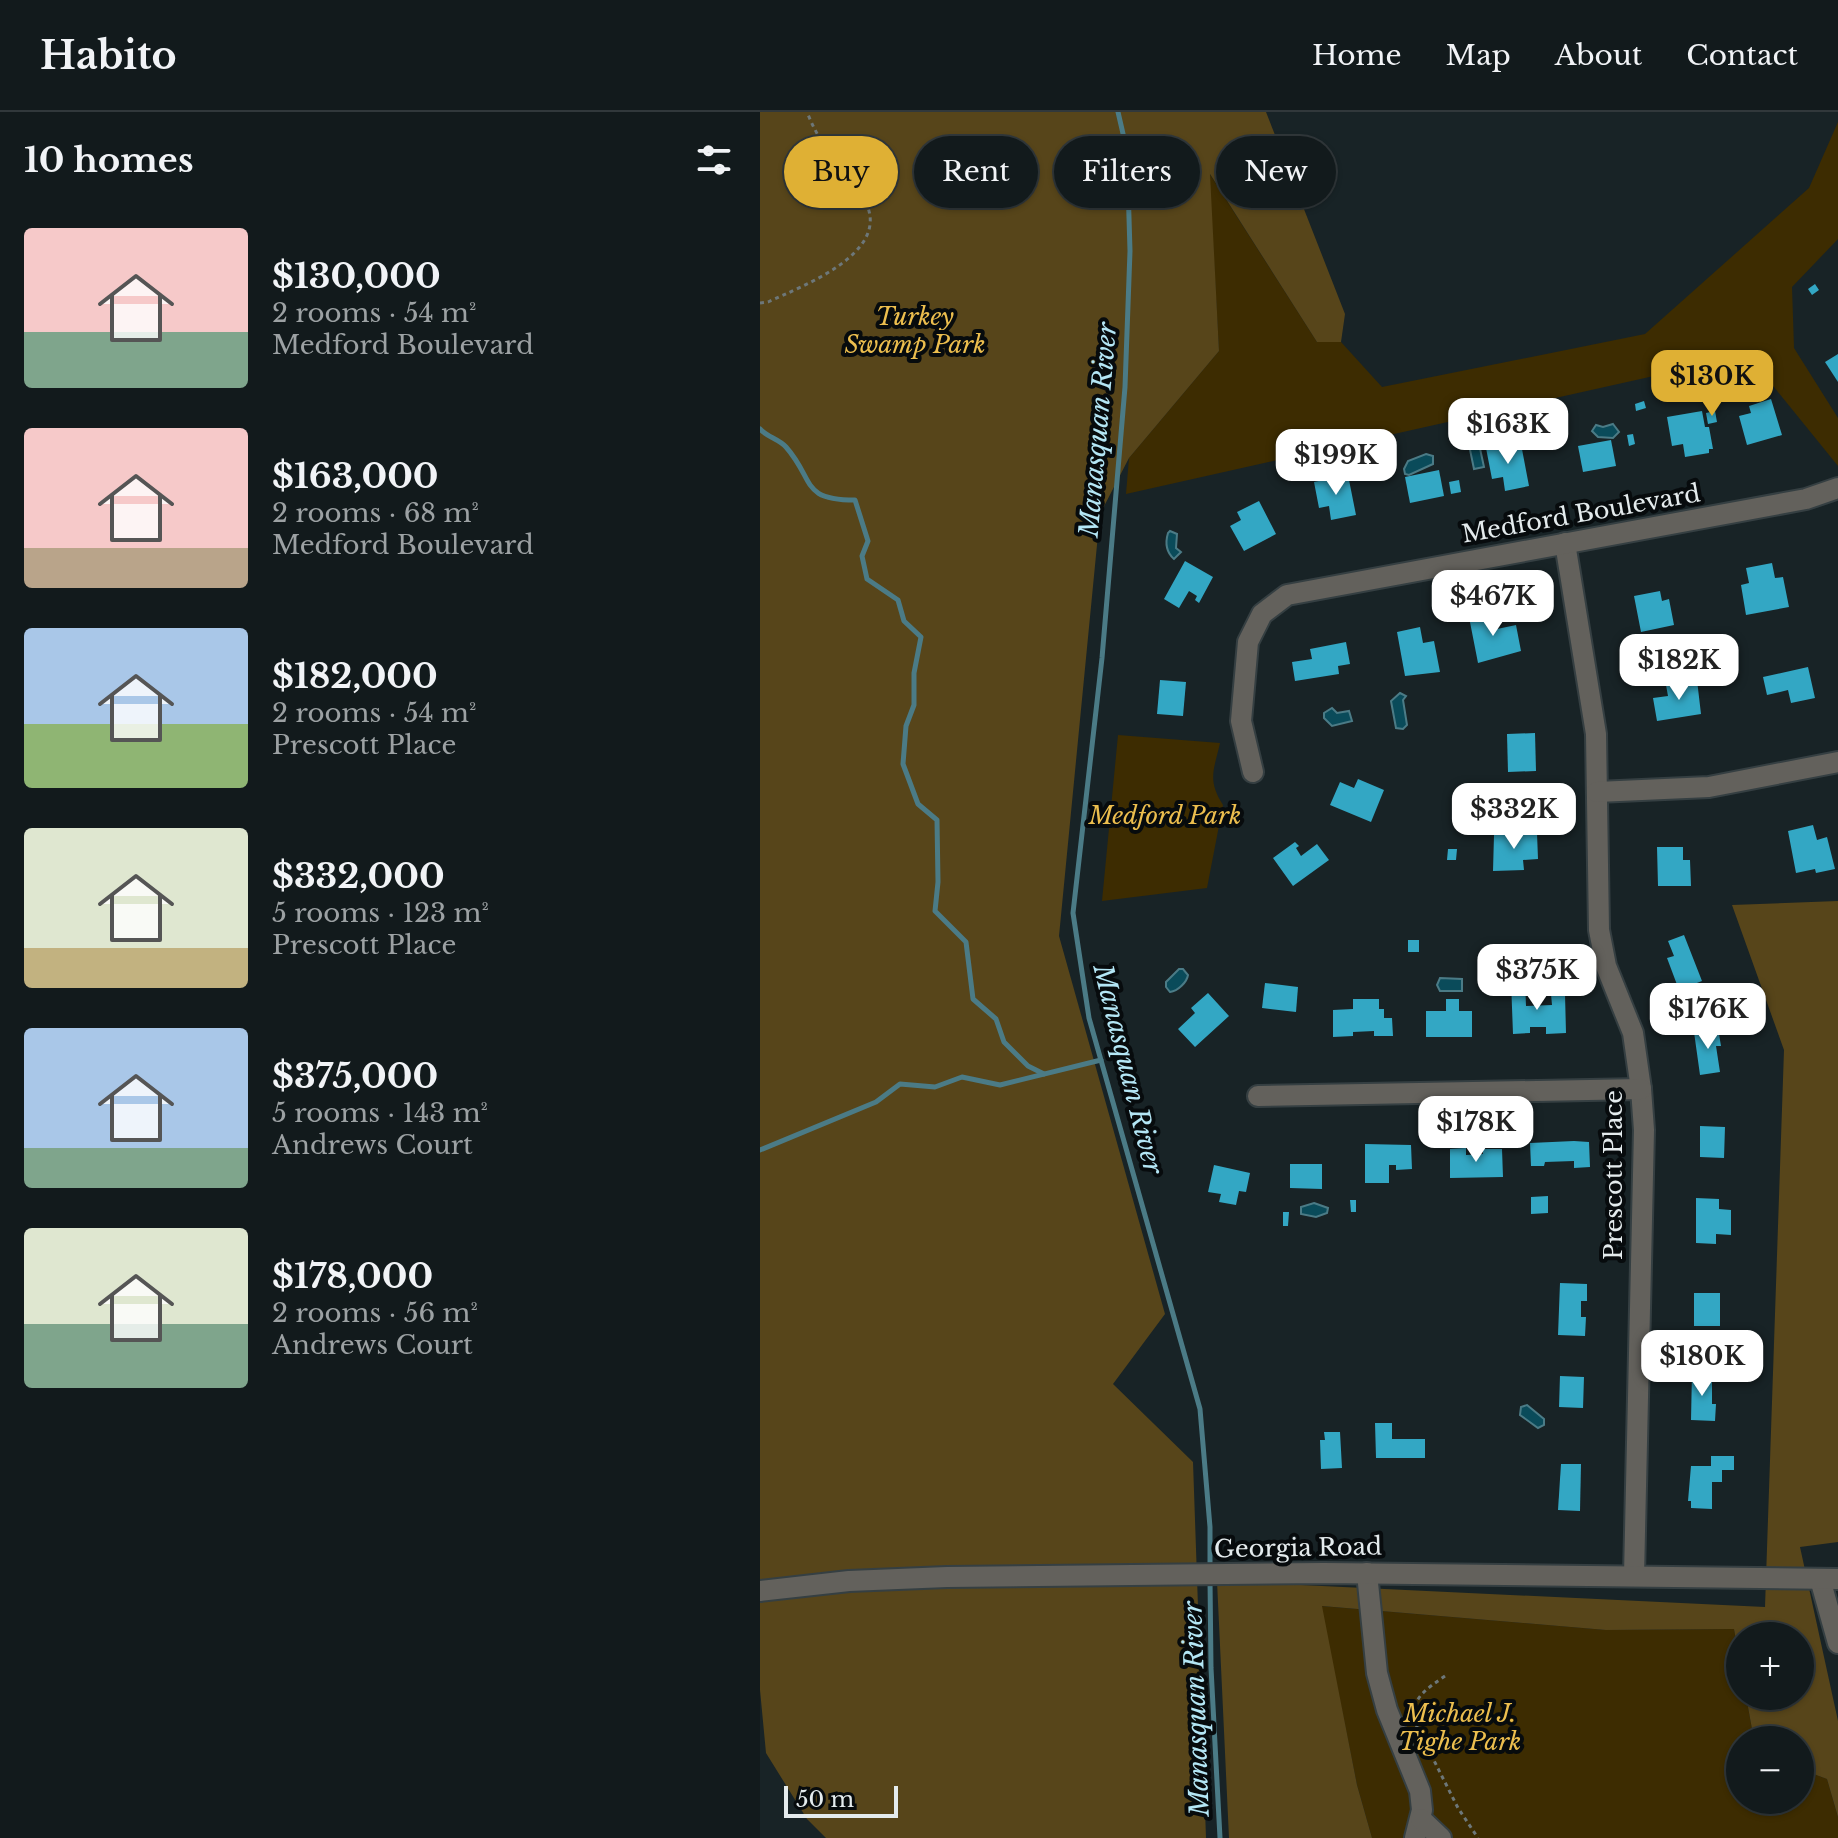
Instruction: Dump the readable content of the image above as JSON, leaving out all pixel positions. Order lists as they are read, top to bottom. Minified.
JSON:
{"streets":{"street":["Medford Boulevard","Prescott Place","Georgia Road"]},"crossings":[["Medford Boulevard","Prescott Place"],["Prescott Place","Georgia Road"]],"water":["Manasquan River"],"parks":["Turkey Swamp Park","Medford Park","Michael J. Tighe Park"],"scale_bar":"50 m","page":{"header":"Habito","nav":["Home","Map","About","Contact"],"heading":"10 homes","chip":["Buy","Rent","Filters","New"],"list":[{"name":"$130,000","note":"2 rooms · 54 m² · Medford Boulevard"},{"name":"$163,000","note":"2 rooms · 68 m² · Medford Boulevard"},{"name":"$182,000","note":"2 rooms · 54 m² · Prescott Place"},{"name":"$332,000","note":"5 rooms · 123 m² · Prescott Place"},{"name":"$375,000","note":"5 rooms · 143 m² · Andrews Court"},{"name":"$178,000","note":"2 rooms · 56 m² · Andrews Court"}],"price":["$130K","$163K","$199K","$467K","$182K","$332K","$375K","$176K","$178K","$180K"],"map_buttons":["+","−"],"scale":"50 m"}}
